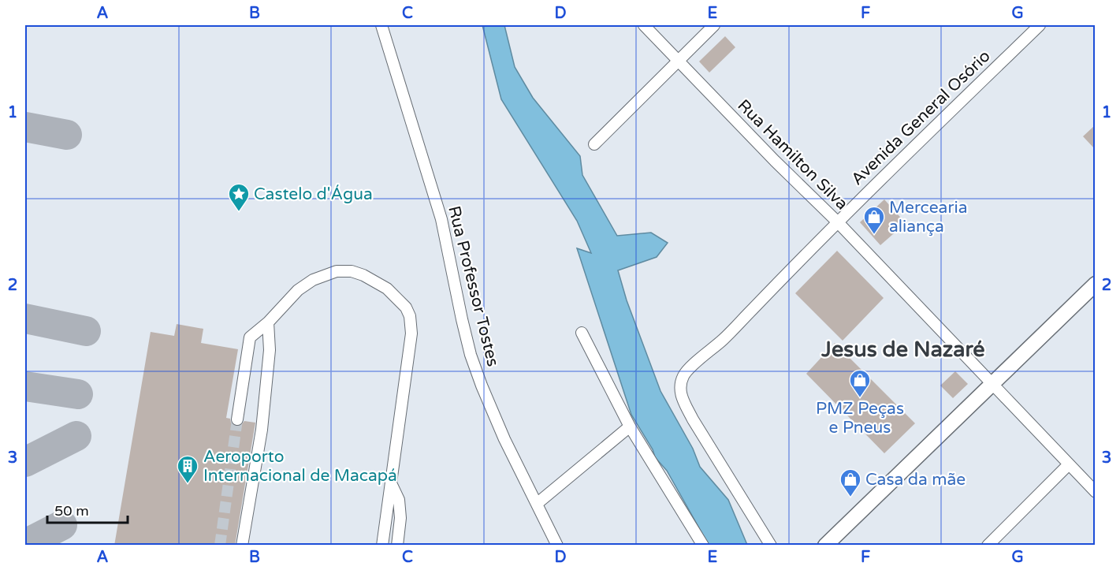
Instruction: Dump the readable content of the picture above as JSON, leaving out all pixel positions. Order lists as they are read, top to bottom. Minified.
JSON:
{"streets":{"street":["Avenida General Osório","Rua Hamilton Silva","Rua Professor Tostes"]},"crossings":[["Avenida General Osório","Rua Hamilton Silva"]],"districts":["Jesus de Nazaré"],"places":{"place":["Castelo d'Água"],"shop":["Mercearia aliança","PMZ Peças e Pneus","Casa da mãe"],"building":["Aeroporto Internacional de Macapá"]},"scale_bar":"50 m","grid":{"columns":["A","B","C","D","E","F","G"],"rows":["1","2","3"]}}
